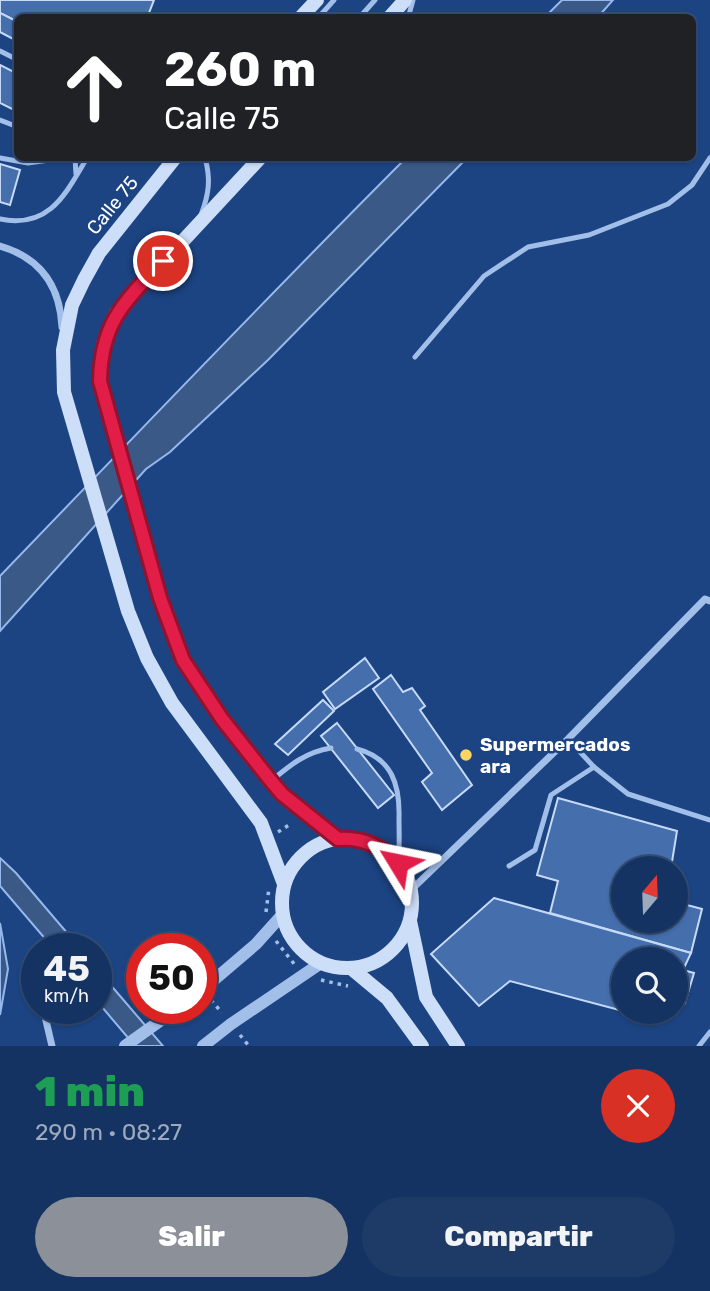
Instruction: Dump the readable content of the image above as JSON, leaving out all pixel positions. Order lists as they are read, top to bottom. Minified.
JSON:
{"streets":{"main road":["Calle 75"]},"places":["Supermercados ara"],"north":"top","page":{"turn":["260 m","Calle 75"],"speed":"45 km/h","limit":"50","heading":["1 min","290 m · 08:27"],"buttons":["Salir","Compartir"]}}
